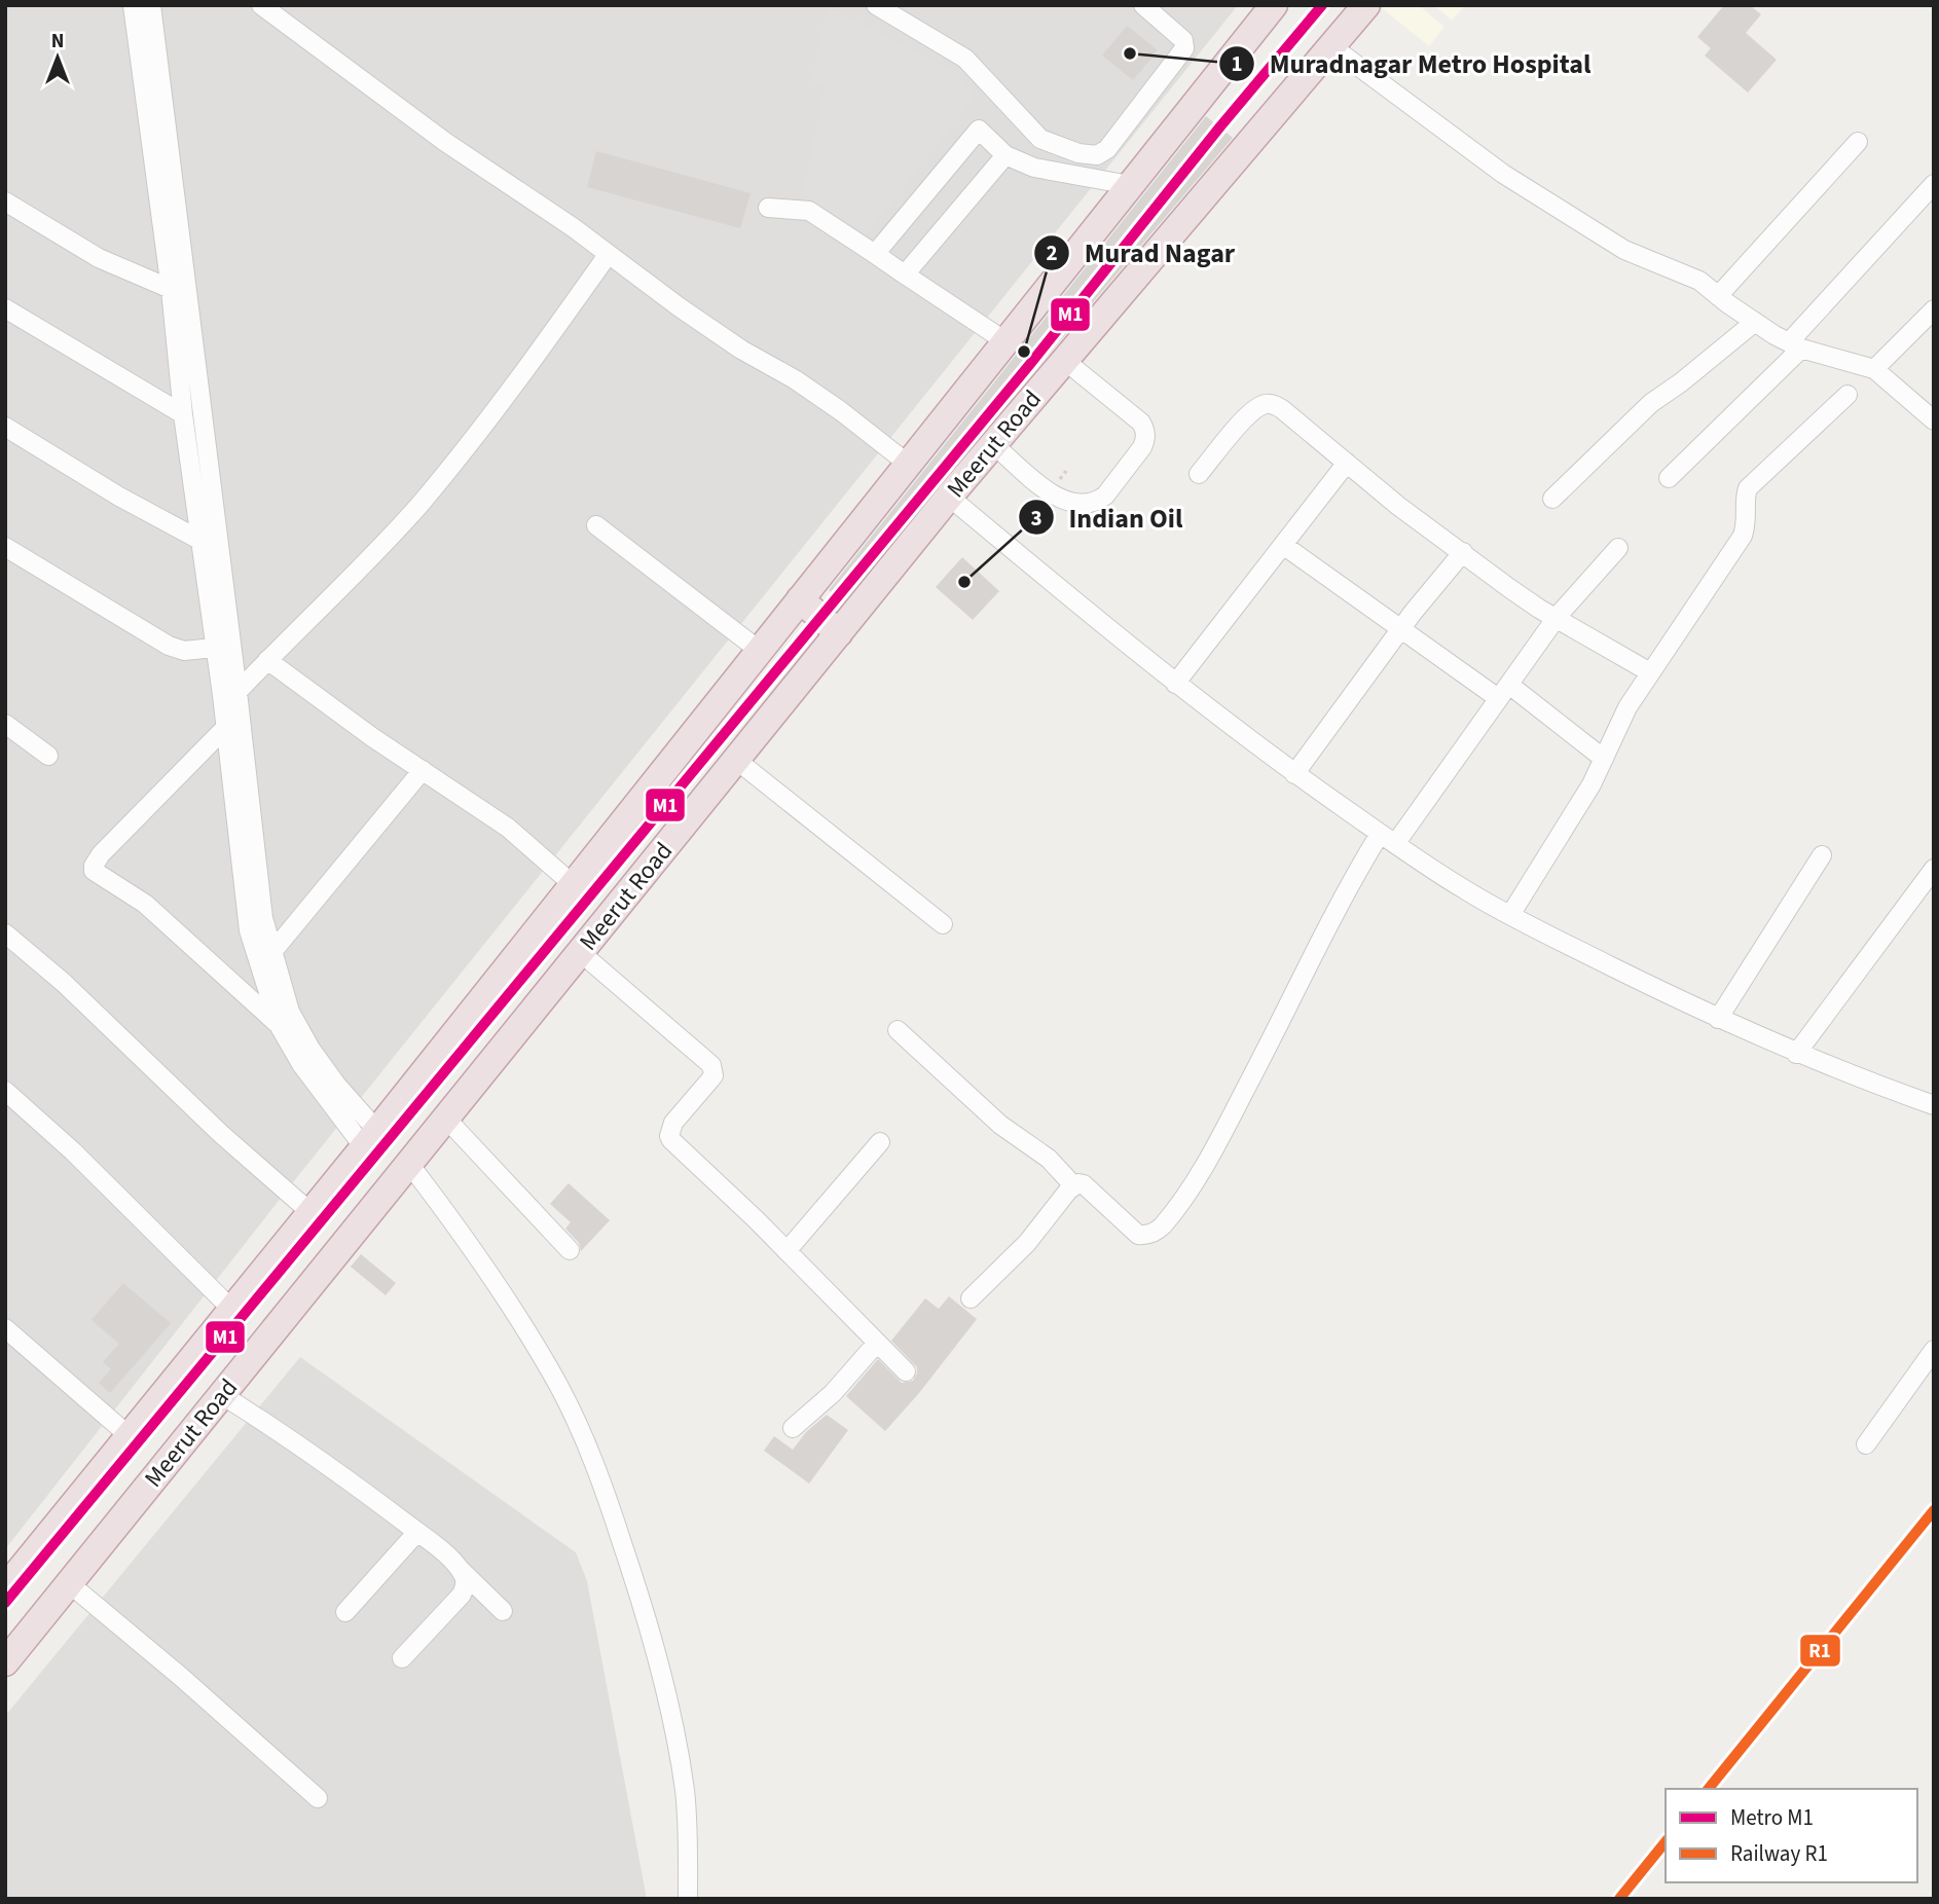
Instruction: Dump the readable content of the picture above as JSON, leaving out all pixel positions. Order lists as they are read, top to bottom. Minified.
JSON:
{"streets":{"highway":["Meerut Road"]},"places":["Muradnagar Metro Hospital","Murad Nagar","Indian Oil"],"lines":["metro line M1","rail line R1"],"legend":["Metro M1","Railway R1"],"north":"top"}
